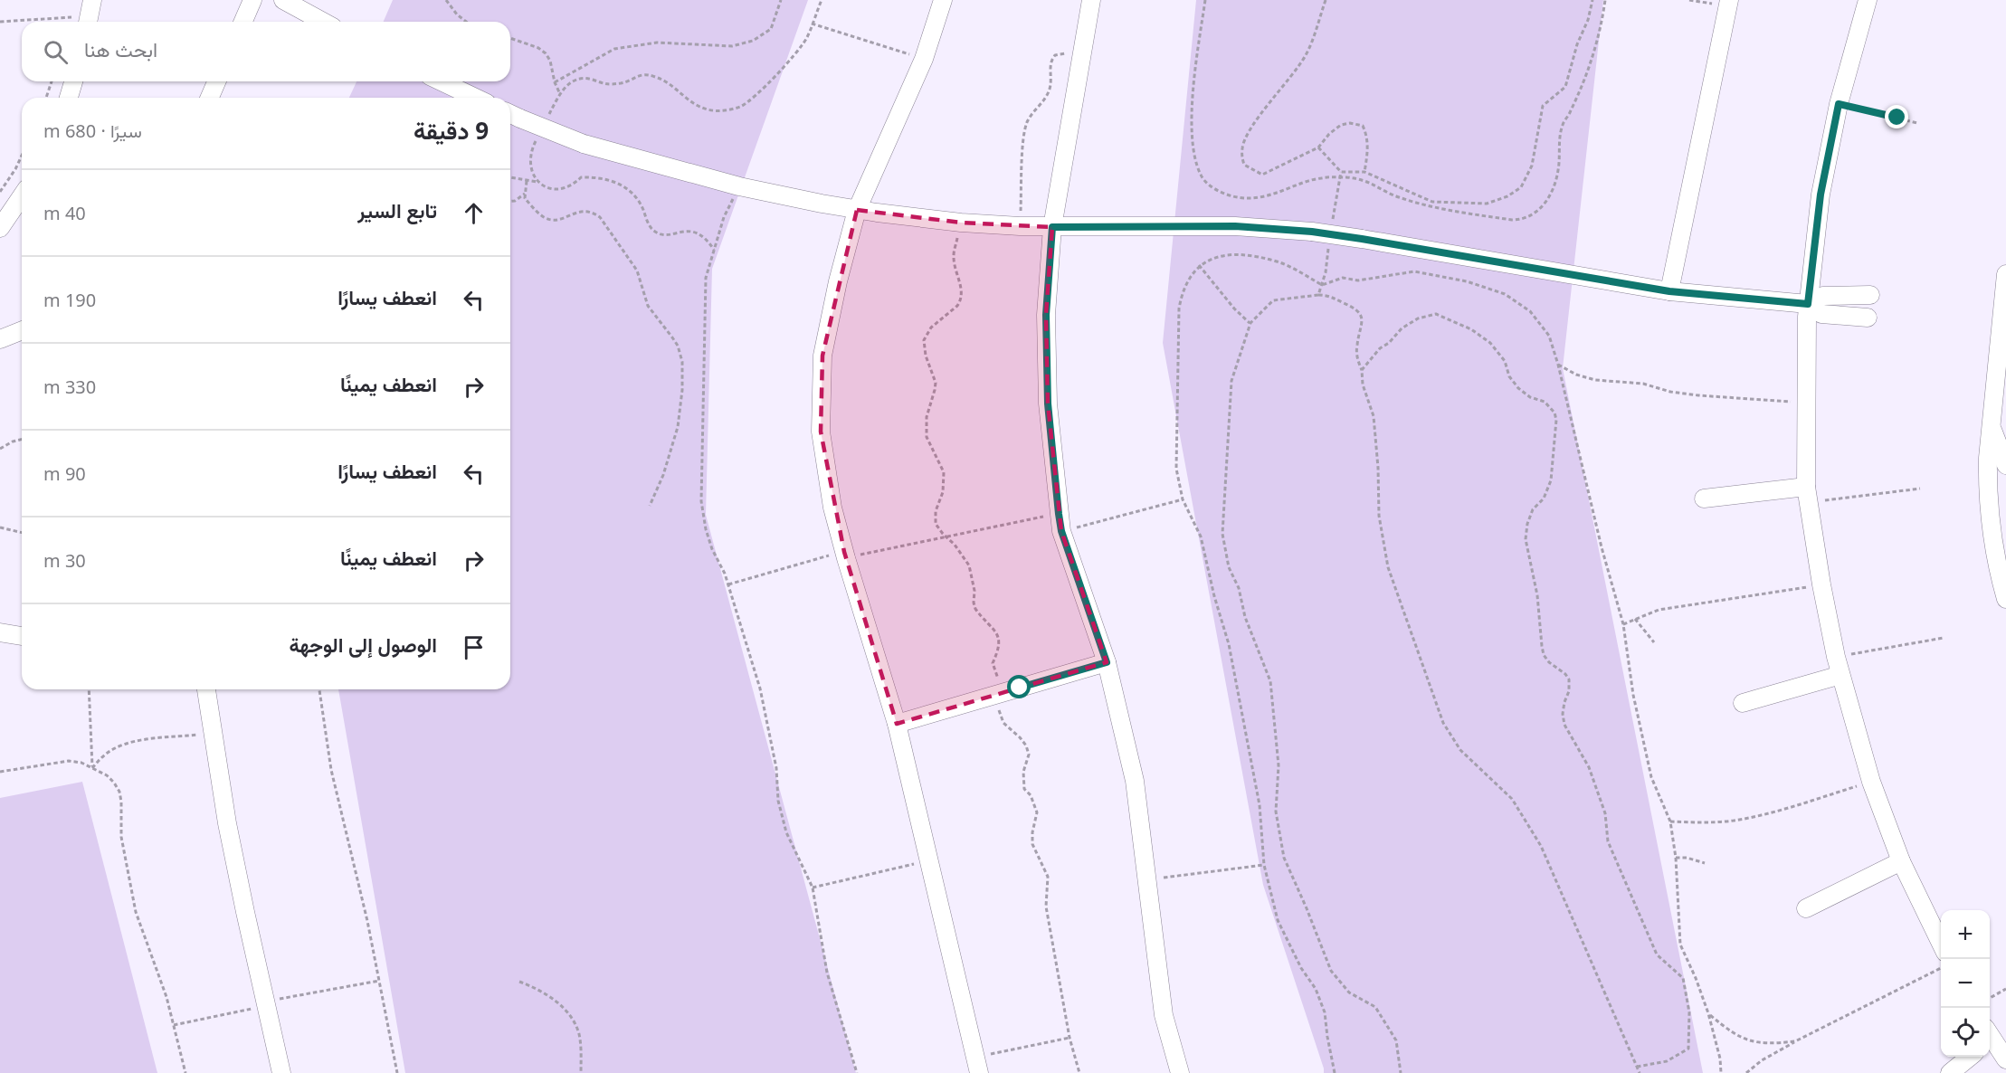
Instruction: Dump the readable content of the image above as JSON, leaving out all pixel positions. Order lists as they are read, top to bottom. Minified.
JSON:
{"page":{"search":"ابحث هنا","heading":["9 دقيقة","سيرًا · 680 m"],"list":[["تابع السير","40 m"],["انعطف يسارًا","190 m"],["انعطف يمينًا","330 m"],["انعطف يسارًا","90 m"],["انعطف يمينًا","30 m"],"الوصول إلى الوجهة"],"map_buttons":["+","−"]}}
